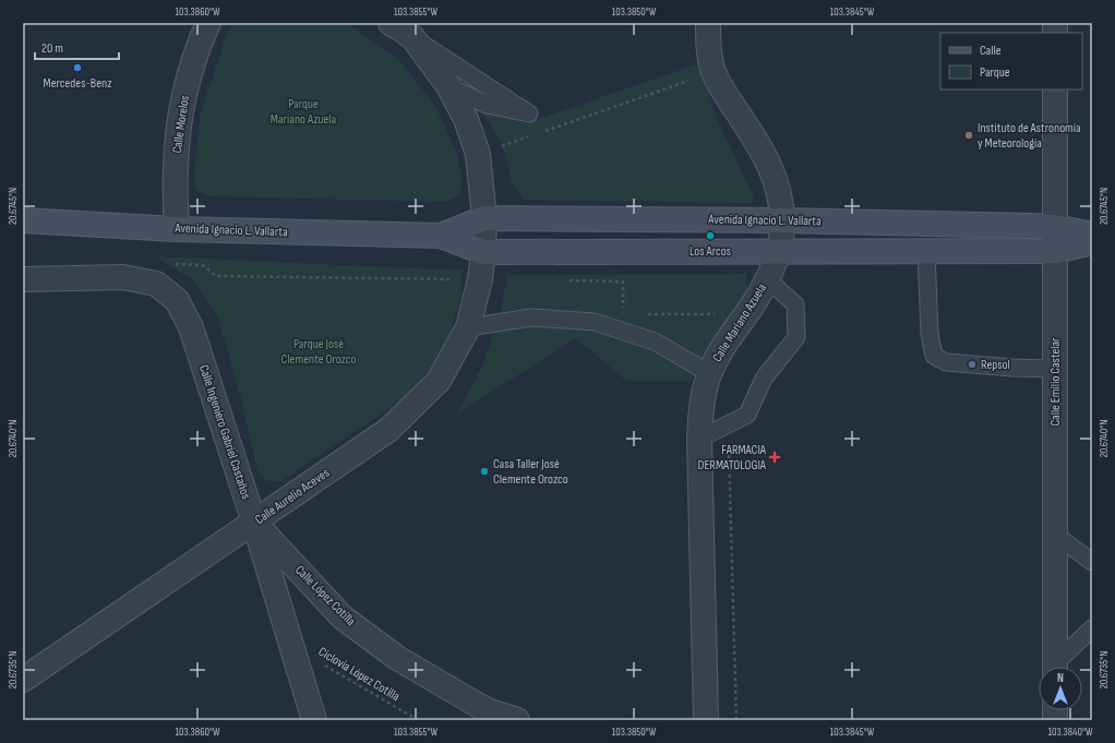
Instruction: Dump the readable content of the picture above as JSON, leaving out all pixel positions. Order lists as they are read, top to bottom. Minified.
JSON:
{"streets":{"main road":["Avenida Ignacio L. Vallarta"],"street":["Calle Morelos","Calle Mariano Azuela","Calle Emilio Castelar","Calle Ingeniero Gabriel Castaños","Calle Aurelio Aceves","Calle López Cotilla"],"path":["Ciclovía López Cotilla"]},"crossings":[["Calle Morelos","Avenida Ignacio L. Vallarta"],["Avenida Ignacio L. Vallarta","Calle Mariano Azuela"],["Avenida Ignacio L. Vallarta","Calle Emilio Castelar"],["Avenida Ignacio L. Vallarta","Calle Aurelio Aceves"],["Calle Ingeniero Gabriel Castaños","Calle Aurelio Aceves"],["Calle Ingeniero Gabriel Castaños","Calle López Cotilla"],["Calle Ingeniero Gabriel Castaños","Ciclovía López Cotilla"],["Calle Aurelio Aceves","Calle López Cotilla"]],"parks":["Parque Mariano Azuela","Parque José Clemente Orozco"],"places":{"other":["Mercedes-Benz","Instituto de Astronomía y Meteorología","Los Arcos","Repsol","Casa Taller José Clemente Orozco"],"health":["FARMACIA DERMATOLOGIA"]},"legend":["Calle","Parque"],"scale_bar":"20 m","north":"top","coordinates":["103.3860°W","103.3855°W","103.3850°W","103.3845°W","20.6745°N","20.6740°N","20.6735°N","103.3840°W"]}
